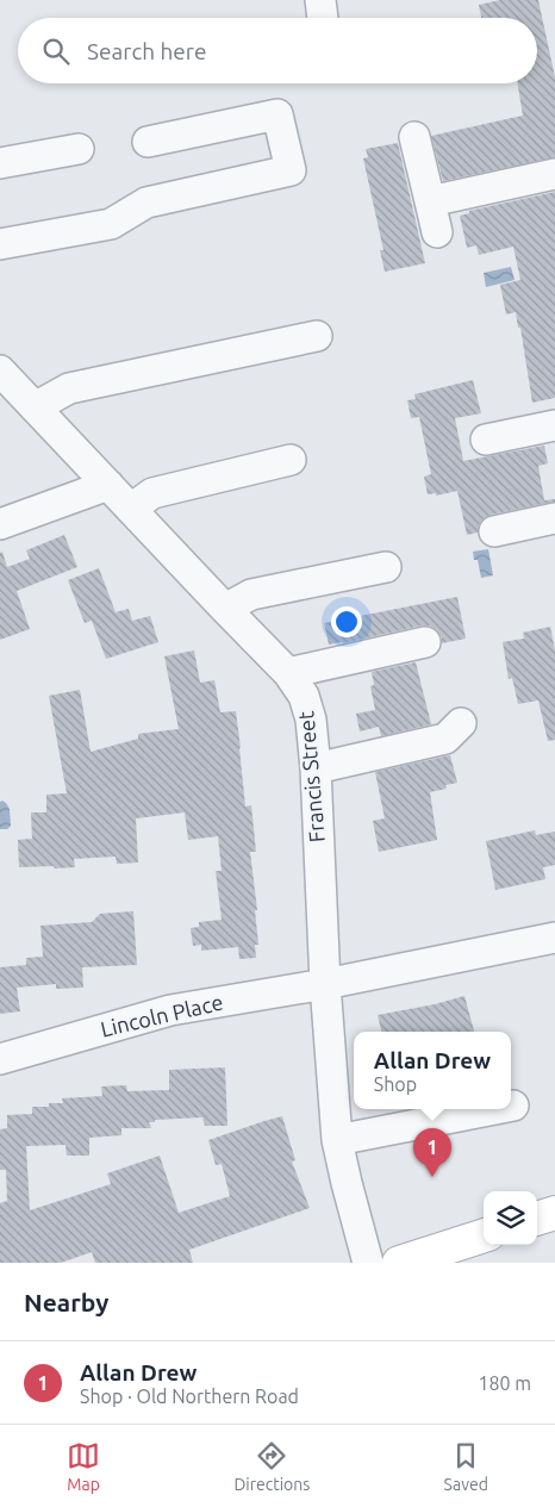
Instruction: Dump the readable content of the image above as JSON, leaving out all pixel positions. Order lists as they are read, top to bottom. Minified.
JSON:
{"streets":{"street":["Francis Street","Lincoln Place"]},"crossings":[["Francis Street","Lincoln Place"]],"page":{"search":"Search here","popup":["Allan Drew","Shop"],"pins":"1","heading":"Nearby","list":[{"mark":"1","name":"Allan Drew","note":"Shop · Old Northern Road","value":"180 m"}],"nav":["Map","Directions","Saved"]}}
